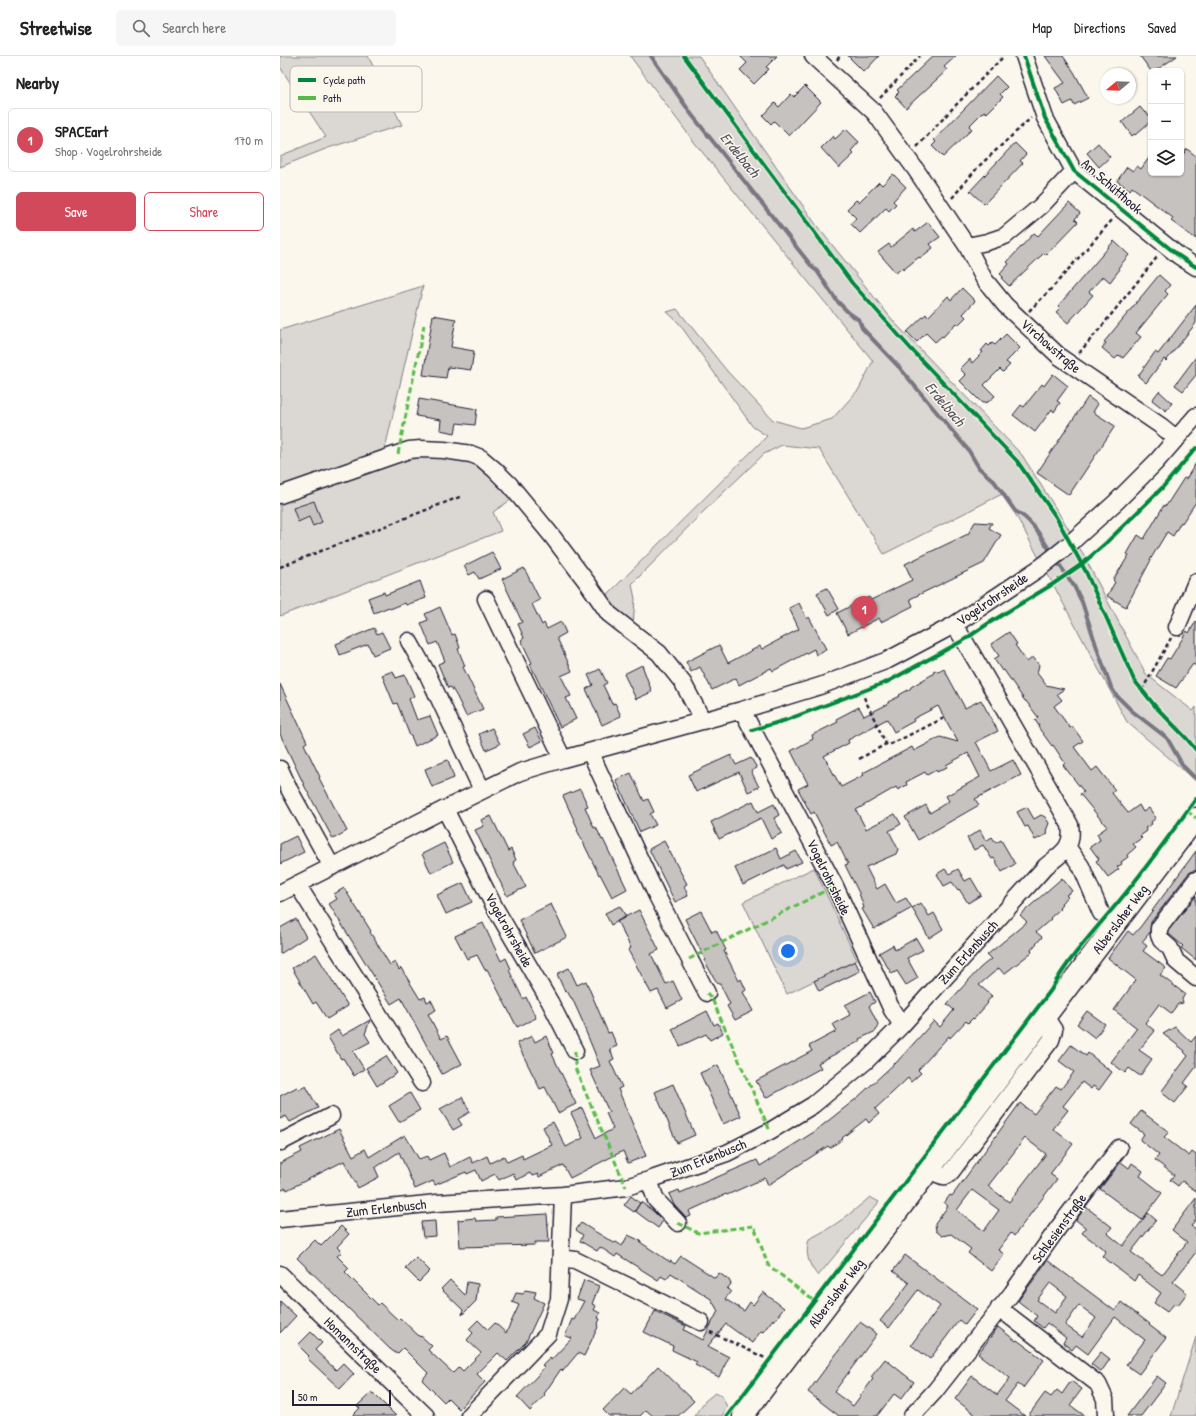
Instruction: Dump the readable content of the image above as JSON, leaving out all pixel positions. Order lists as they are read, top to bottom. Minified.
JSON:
{"streets":{"main road":["Albersloher Weg"],"street":["Am Schütthook","Virchowstraße","Vogelrohrsheide","Zum Erlenbusch","Schlesienstraße","Homannstraße"]},"crossings":[["Virchowstraße","Vogelrohrsheide"],["Vogelrohrsheide","Zum Erlenbusch"]],"water":["Erdelbach"],"legend":["Cycle path","Path"],"scale_bar":"50 m","north":"left","page":{"header":"Streetwise","search":"Search here","nav":["Map","Directions","Saved"],"heading":"Nearby","map_buttons":["+","−"],"list":[{"mark":"1","name":"SPACEart","note":"Shop · Vogelrohrsheide","value":"170 m"}],"buttons":["Save","Share"],"pins":"1","scale":"50 m"}}
